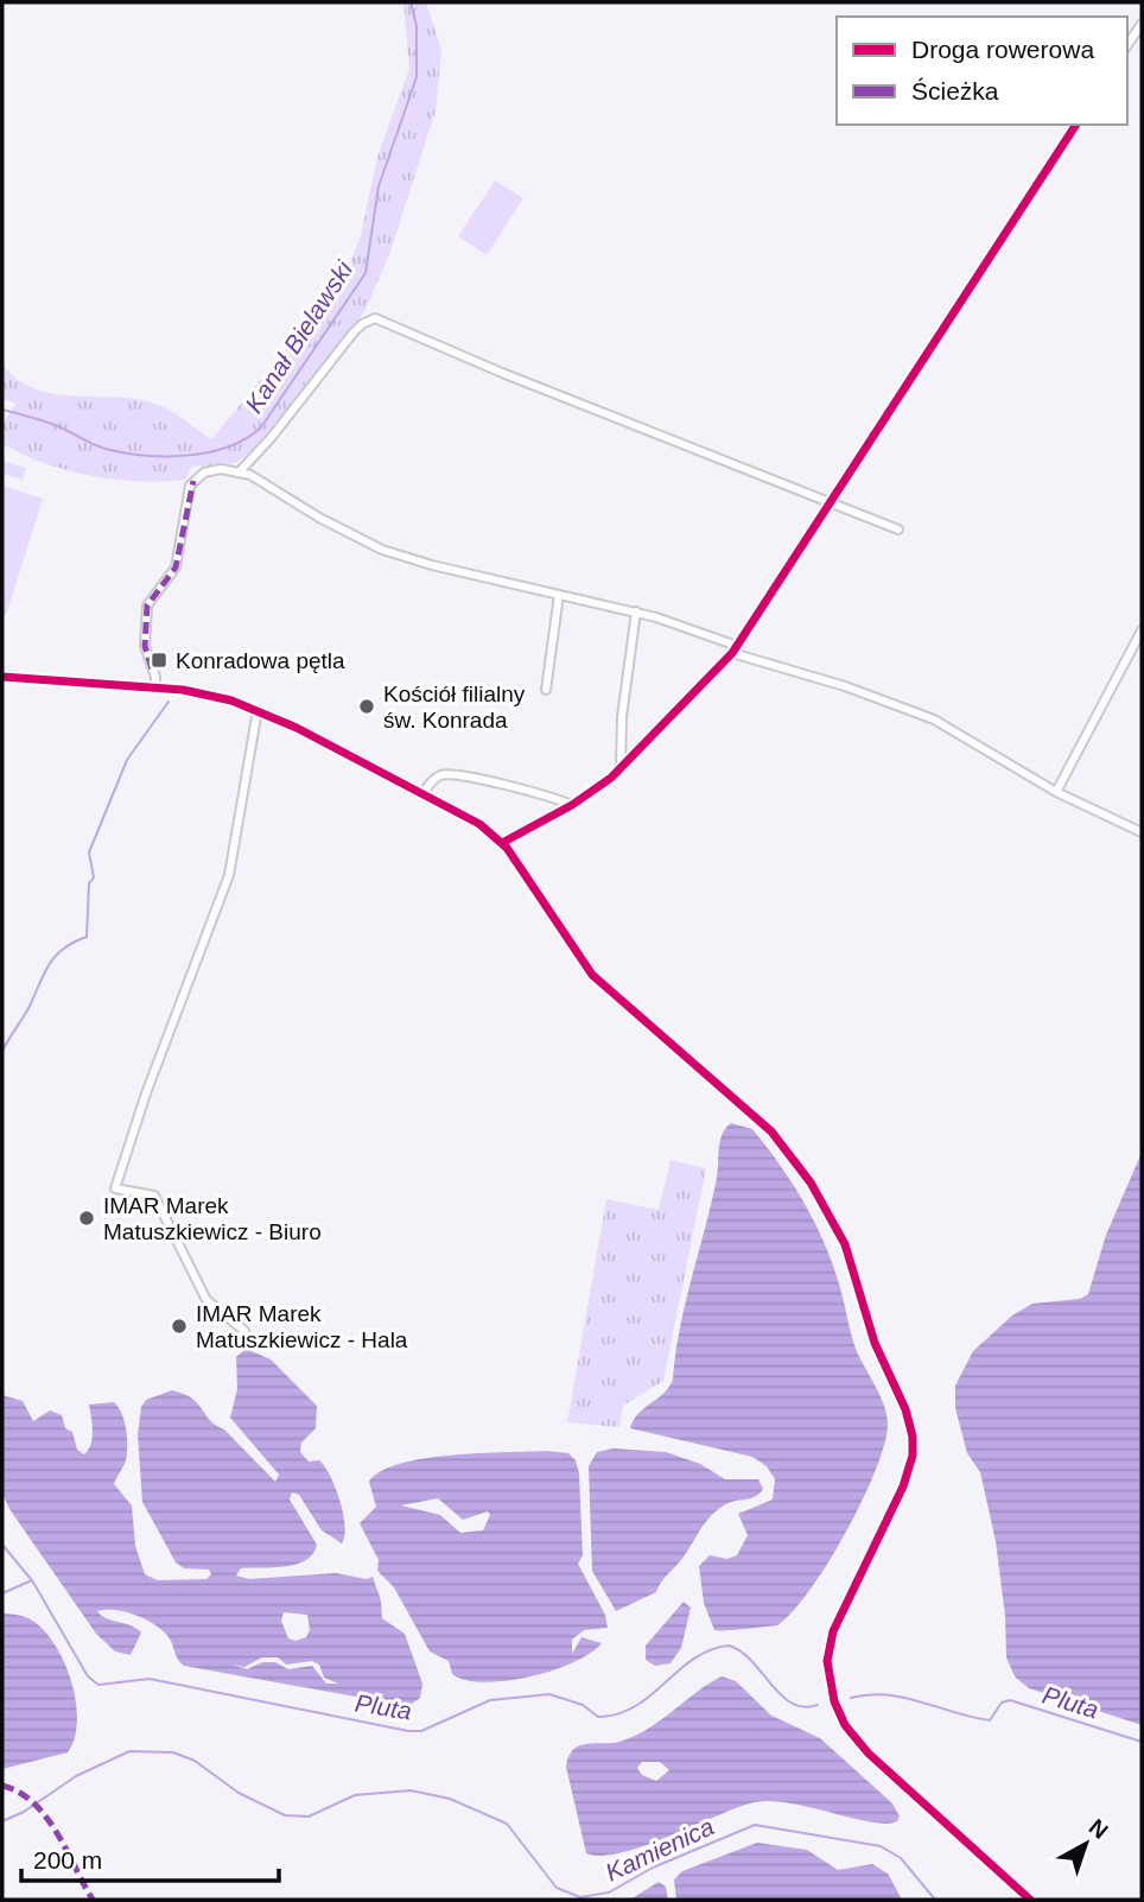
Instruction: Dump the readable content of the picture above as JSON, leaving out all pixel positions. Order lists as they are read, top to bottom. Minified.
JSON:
{"water":["Kanał Bielawski","Pluta","Kamienica"],"places":{"transit":["Konradowa pętla"],"other":["Kościół filialny św. Konrada","IMAR Marek Matuszkiewicz - Biuro","IMAR Marek Matuszkiewicz - Hala"]},"legend":["Droga rowerowa","Ścieżka"],"scale_bar":"200 m","north":"top right"}
